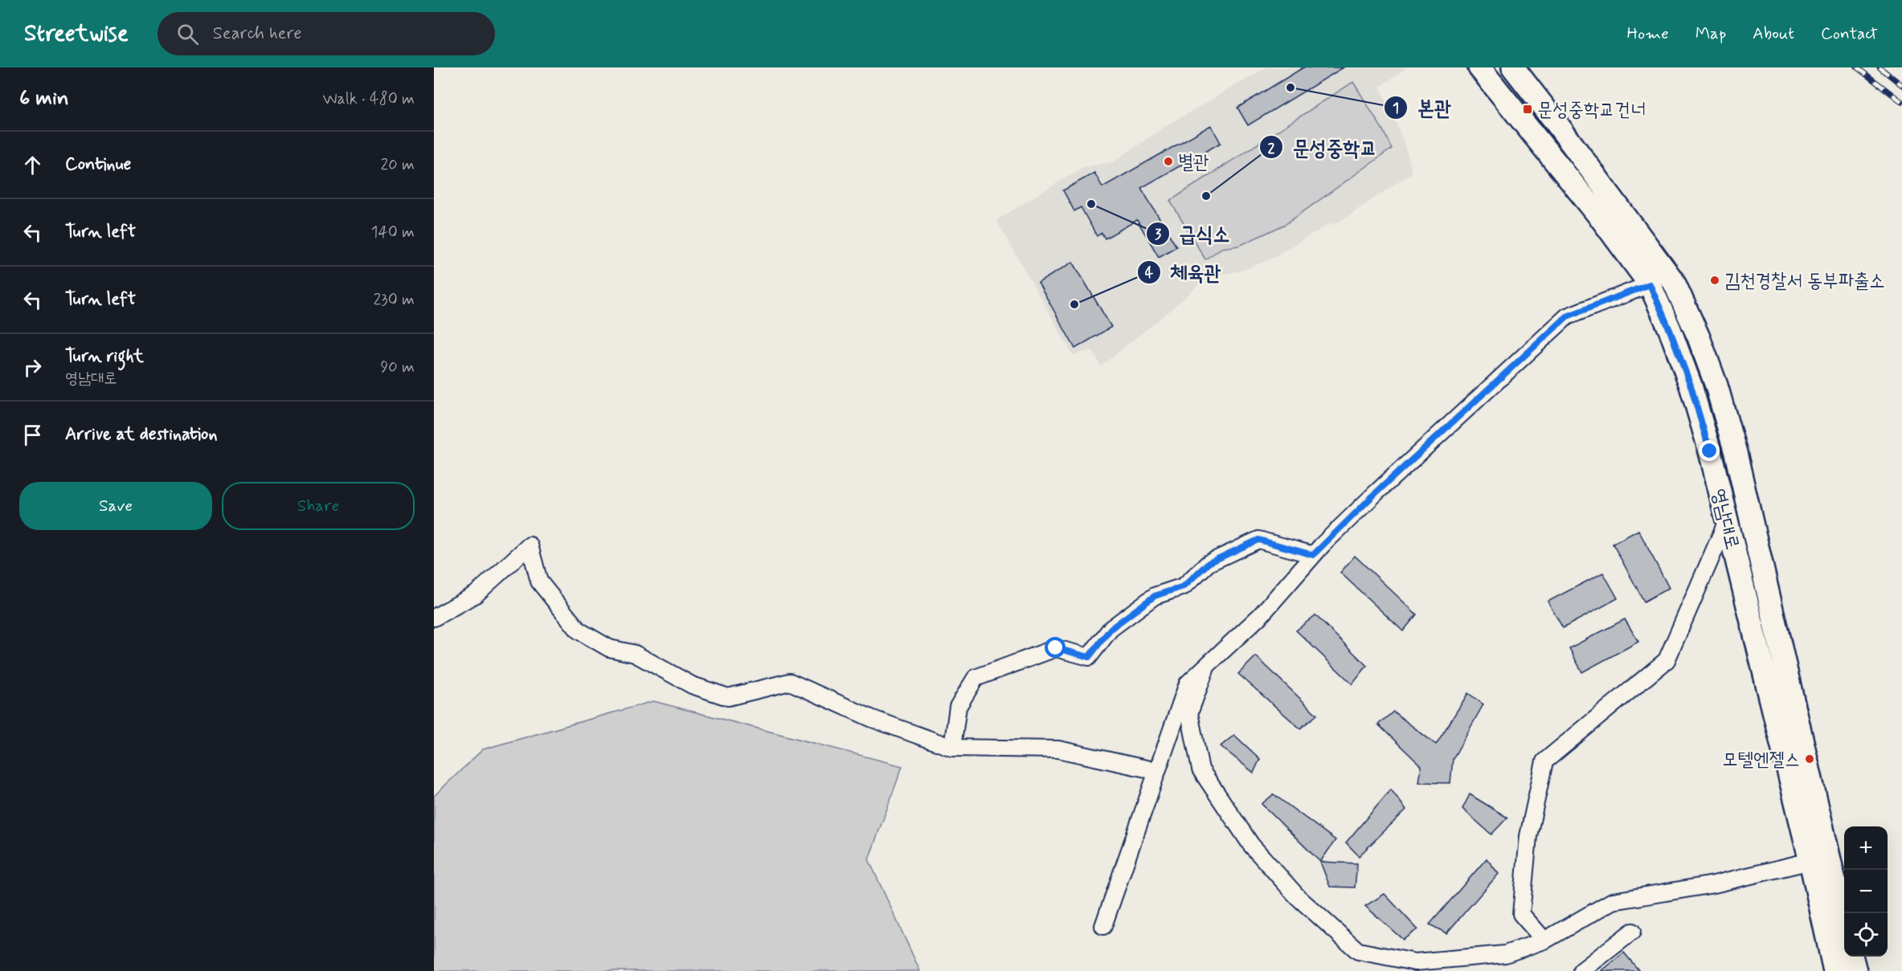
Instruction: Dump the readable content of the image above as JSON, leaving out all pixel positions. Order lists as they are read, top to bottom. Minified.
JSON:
{"streets":{"main road":["영남대로"]},"places":{"other":["본관","별관","문성중학교","급식소","김천경찰서 동부파출소","체육관","모텔엔젤스"],"transit":["문성중학교건너"]},"page":{"header":"Streetwise","search":"Search here","nav":["Home","Map","About","Contact"],"heading":["6 min","Walk · 480 m"],"list":[["Continue","20 m"],["Turn left","140 m"],["Turn left","230 m"],["Turn right","영남대로","90 m"],"Arrive at destination"],"buttons":["Save","Share"],"map_buttons":["+","−"]}}
